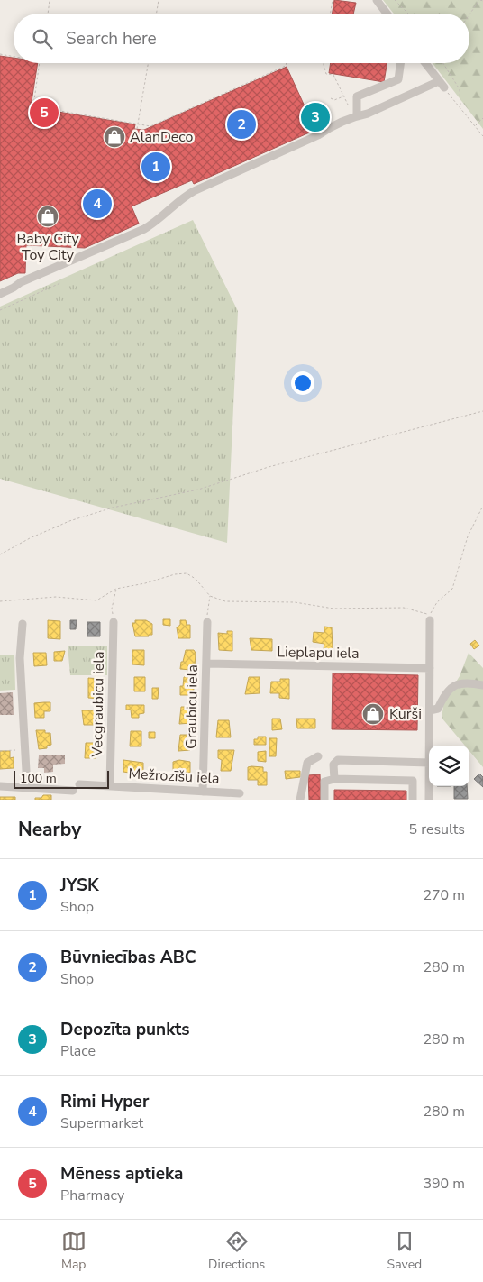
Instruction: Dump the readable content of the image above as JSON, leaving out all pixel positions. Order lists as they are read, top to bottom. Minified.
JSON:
{"streets":{"street":["Lieplapu iela","Vecgraubicu iela","Graubicu iela","Mežrozīšu iela"]},"crossings":[["Lieplapu iela","Graubicu iela"],["Vecgraubicu iela","Mežrozīšu iela"],["Graubicu iela","Mežrozīšu iela"]],"places":{"shop":["AlanDeco","Baby City Toy City","Kurši"]},"scale_bar":"100 m","page":{"search":"Search here","pins":["5","3","2","1","4"],"scale":"100 m","heading":["Nearby","5 results"],"list":[{"mark":"1","name":"JYSK","note":"Shop","value":"270 m"},{"mark":"2","name":"Būvniecības ABC","note":"Shop","value":"280 m"},{"mark":"3","name":"Depozīta punkts","note":"Place","value":"280 m"},{"mark":"4","name":"Rimi Hyper","note":"Supermarket","value":"280 m"},{"mark":"5","name":"Mēness aptieka","note":"Pharmacy","value":"390 m"}],"nav":["Map","Directions","Saved"]}}
